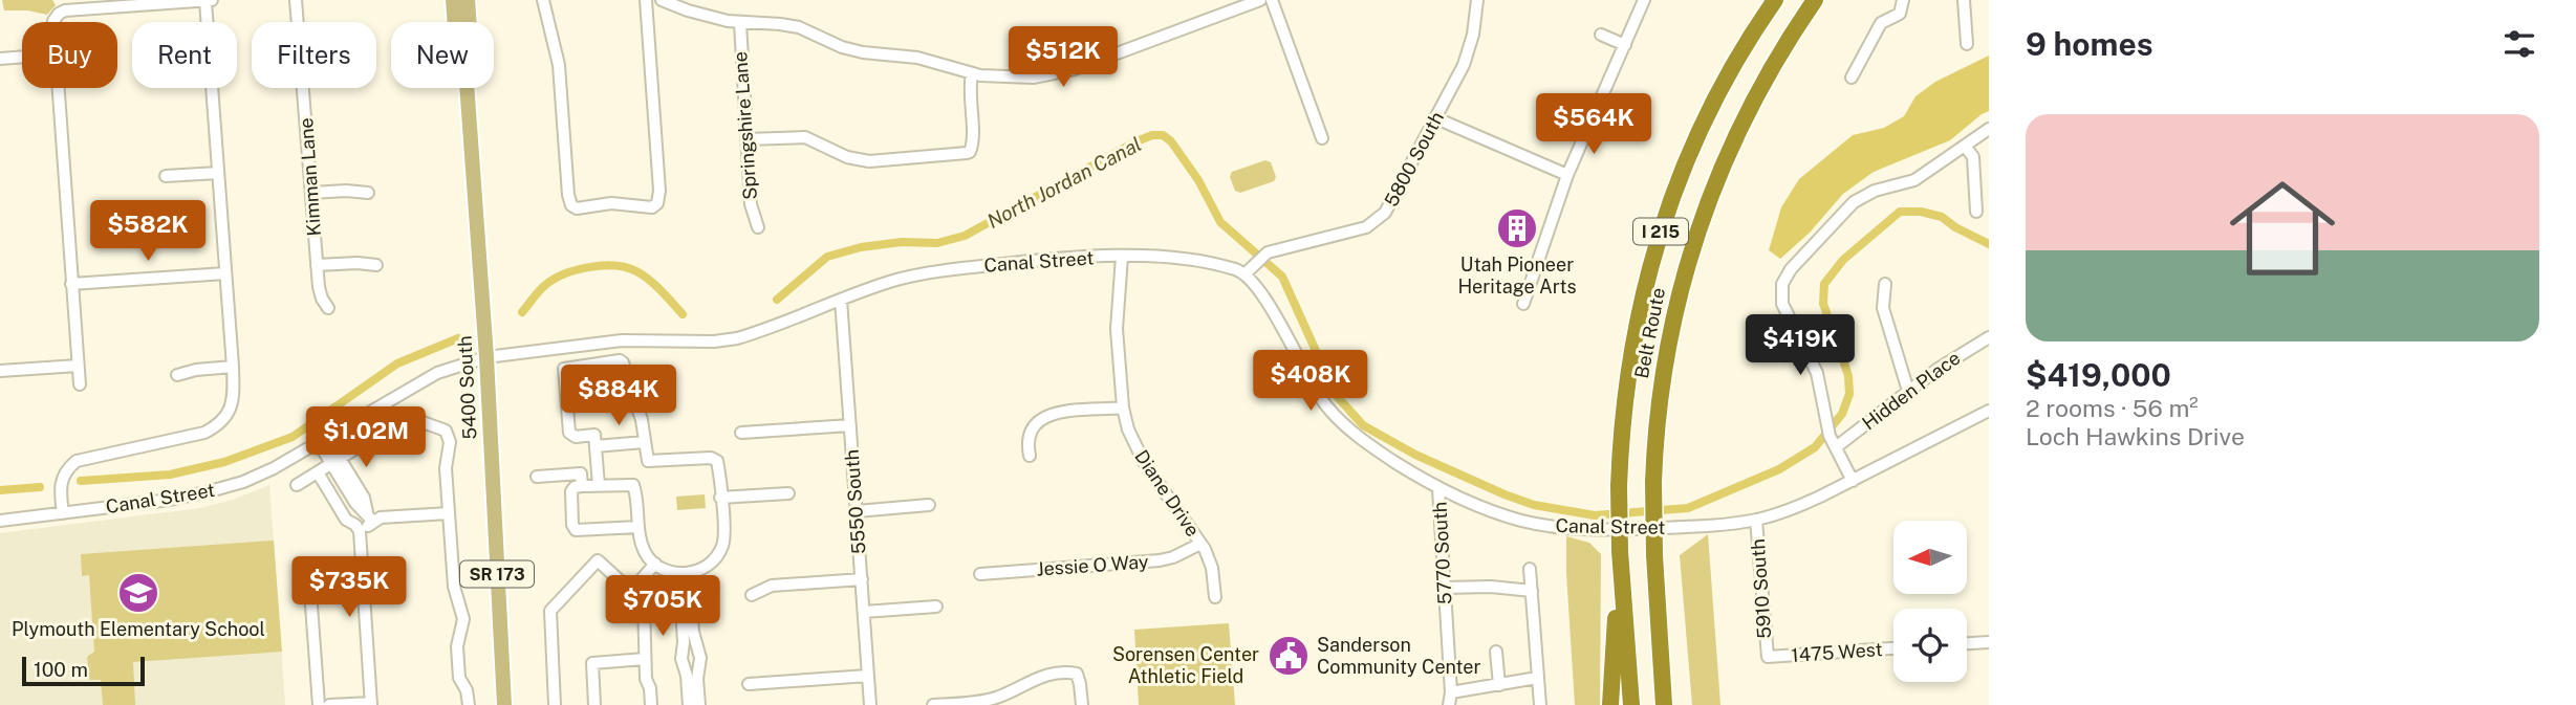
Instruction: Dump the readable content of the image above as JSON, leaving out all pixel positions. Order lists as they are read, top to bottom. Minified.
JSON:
{"streets":{"highway":["I 215","Belt Route"],"main road":["5400 South","SR 173"],"street":["Springshire Lane","5800 South","Kimman Lane","Canal Street","Hidden Place","Diane Drive","5550 South","5770 South","Jessie O Way","5910 South","1475 West"]},"crossings":[["5800 South","Canal Street"],["Canal Street","5400 South"],["Canal Street","Diane Drive"],["Canal Street","5550 South"],["Canal Street","5770 South"],["Canal Street","5910 South"],["Diane Drive","Jessie O Way"],["5910 South","1475 West"]],"water":["North Jordan Canal"],"parks":["Sorensen Center Athletic Field"],"places":{"building":["Utah Pioneer Heritage Arts"],"school or university":["Plymouth Elementary School"],"public building":["Sanderson Community Center"]},"scale_bar":"100 m","north":"left","page":{"heading":"9 homes","chip":["Buy","Rent","Filters","New"],"price":["$512K","$564K","$582K","$419K","$408K","$884K","$1.02M","$735K","$705K"],"list":[{"name":"$419,000","note":"2 rooms · 56 m² · Loch Hawkins Drive"}],"scale":"100 m"}}
